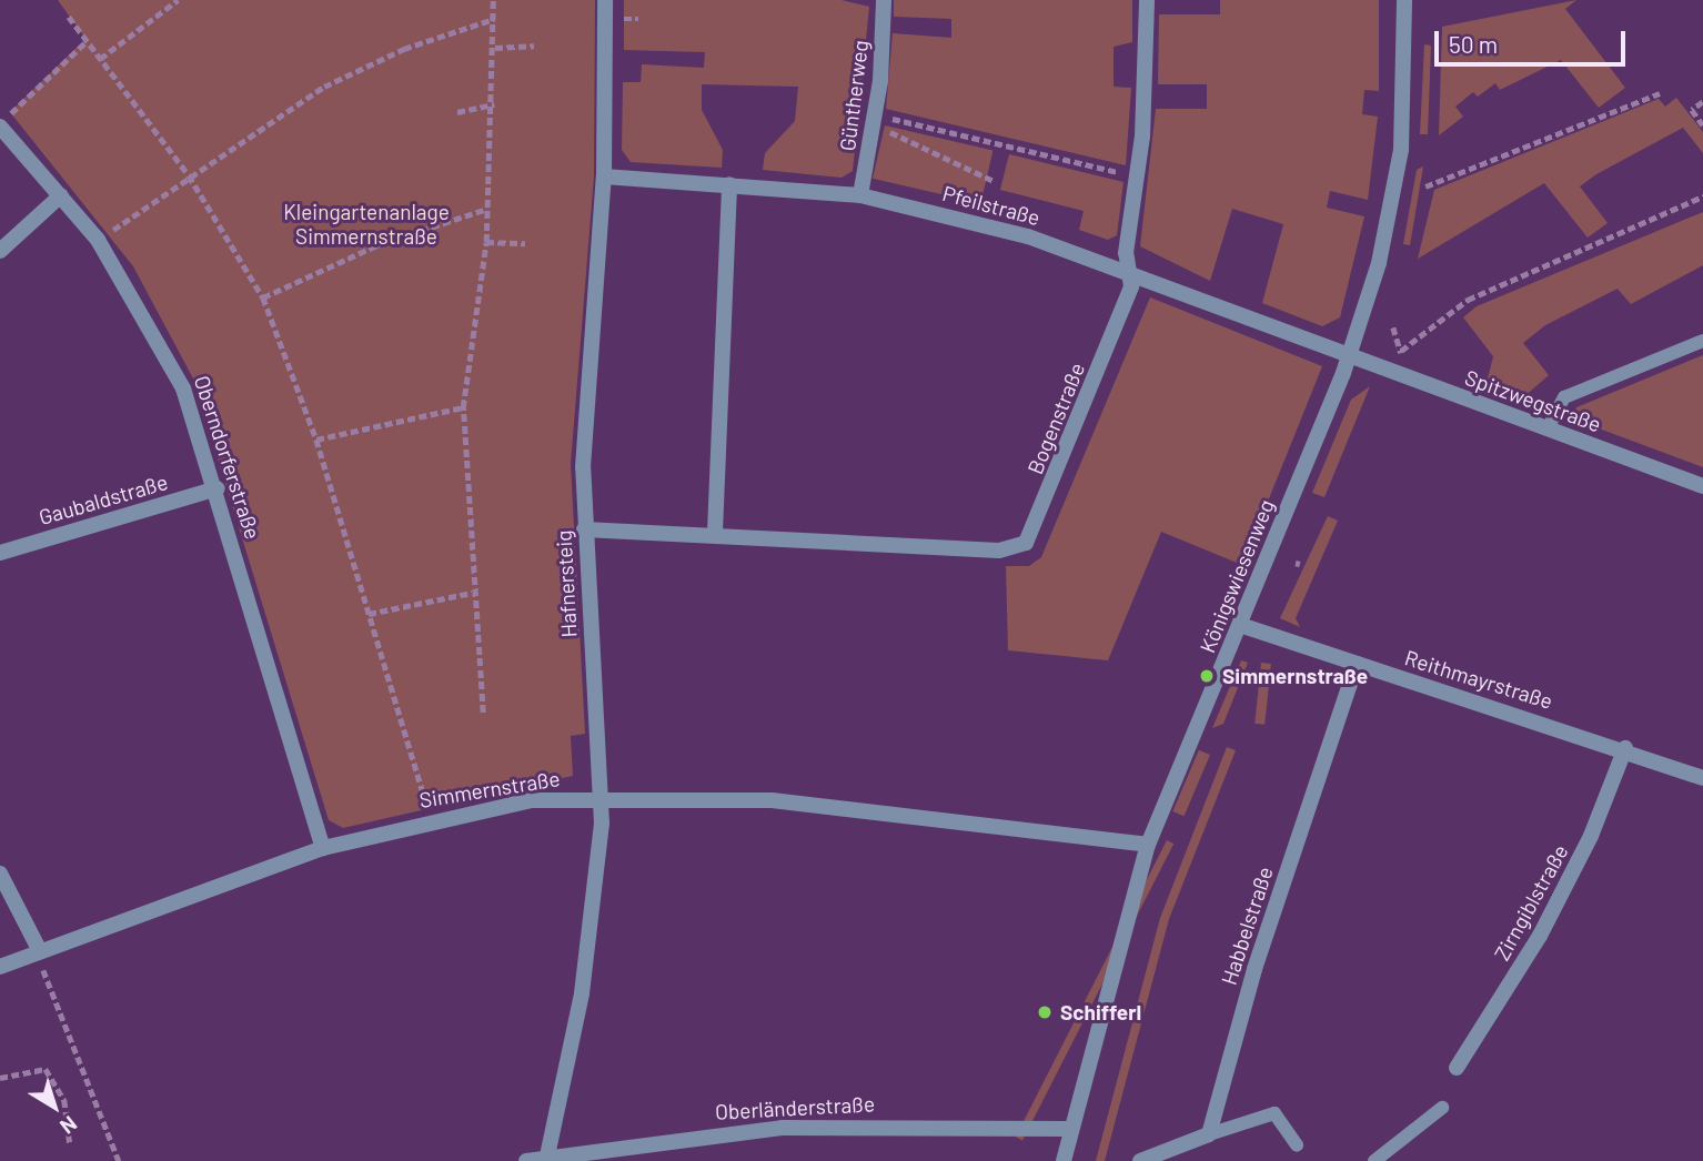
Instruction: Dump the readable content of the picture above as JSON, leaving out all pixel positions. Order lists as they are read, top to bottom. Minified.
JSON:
{"streets":{"street":["Güntherweg","Pfeilstraße","Spitzwegstraße","Bogenstraße","Oberndorferstraße","Gaubaldstraße","Königswiesenweg","Hafnersteig","Reithmayrstraße","Simmernstraße","Zirngiblstraße","Habbelstraße","Oberländerstraße"]},"crossings":[["Güntherweg","Pfeilstraße"],["Pfeilstraße","Spitzwegstraße"],["Pfeilstraße","Bogenstraße"],["Pfeilstraße","Königswiesenweg"],["Pfeilstraße","Hafnersteig"],["Spitzwegstraße","Königswiesenweg"],["Bogenstraße","Hafnersteig"],["Oberndorferstraße","Gaubaldstraße"],["Oberndorferstraße","Simmernstraße"],["Königswiesenweg","Reithmayrstraße"],["Königswiesenweg","Simmernstraße"],["Königswiesenweg","Oberländerstraße"],["Hafnersteig","Simmernstraße"],["Hafnersteig","Oberländerstraße"],["Reithmayrstraße","Zirngiblstraße"],["Reithmayrstraße","Habbelstraße"]],"parks":["Kleingartenanlage Simmernstraße"],"places":["Simmernstraße","Schifferl"],"scale_bar":"50 m","north":"bottom right"}
